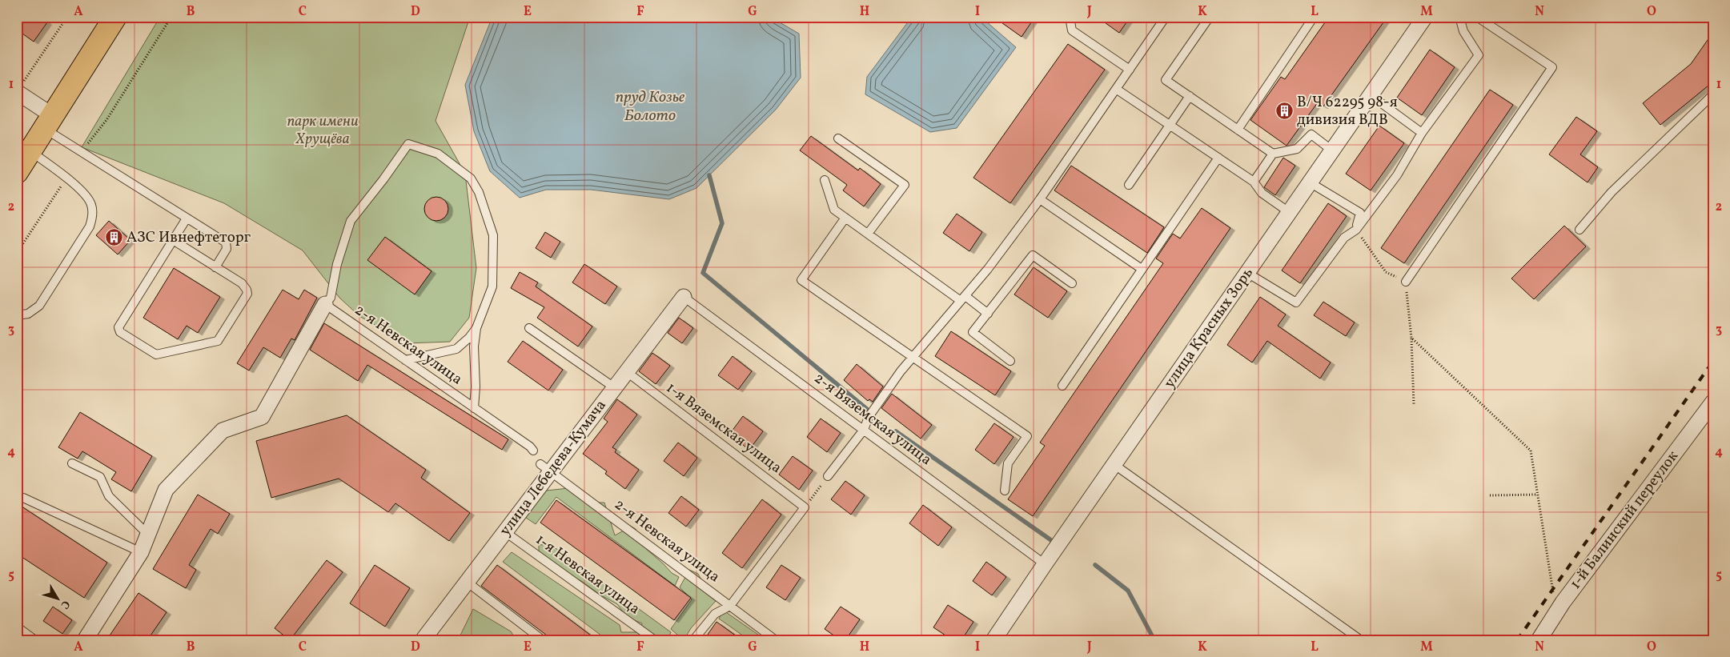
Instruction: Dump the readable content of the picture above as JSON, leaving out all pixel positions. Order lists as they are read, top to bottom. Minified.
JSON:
{"streets":{"street":["улица Красных Зорь","улица Лебедева-Кумача","1-й Балинский переулок"],"lane":["2-я Невская улица","2-я Вяземская улица","1-я Вяземская улица","1-я Невская улица"]},"crossings":[["улица Красных Зорь","2-я Вяземская улица"],["2-я Невская улица","улица Лебедева-Кумача"],["2-я Вяземская улица","улица Лебедева-Кумача"],["1-я Вяземская улица","улица Лебедева-Кумача"],["улица Лебедева-Кумача","1-я Невская улица"]],"water":["пруд Козье Болото"],"parks":["парк имени Хрущёва"],"places":{"building":["В/Ч 62295 98-я дивизия ВДВ","АЗС Ивнефтеторг"]},"north":"bottom right","grid":{"columns":["A","B","C","D","E","F","G","H","I","J","K","L","M","N","O"],"rows":["1","2","3","4","5"]}}
